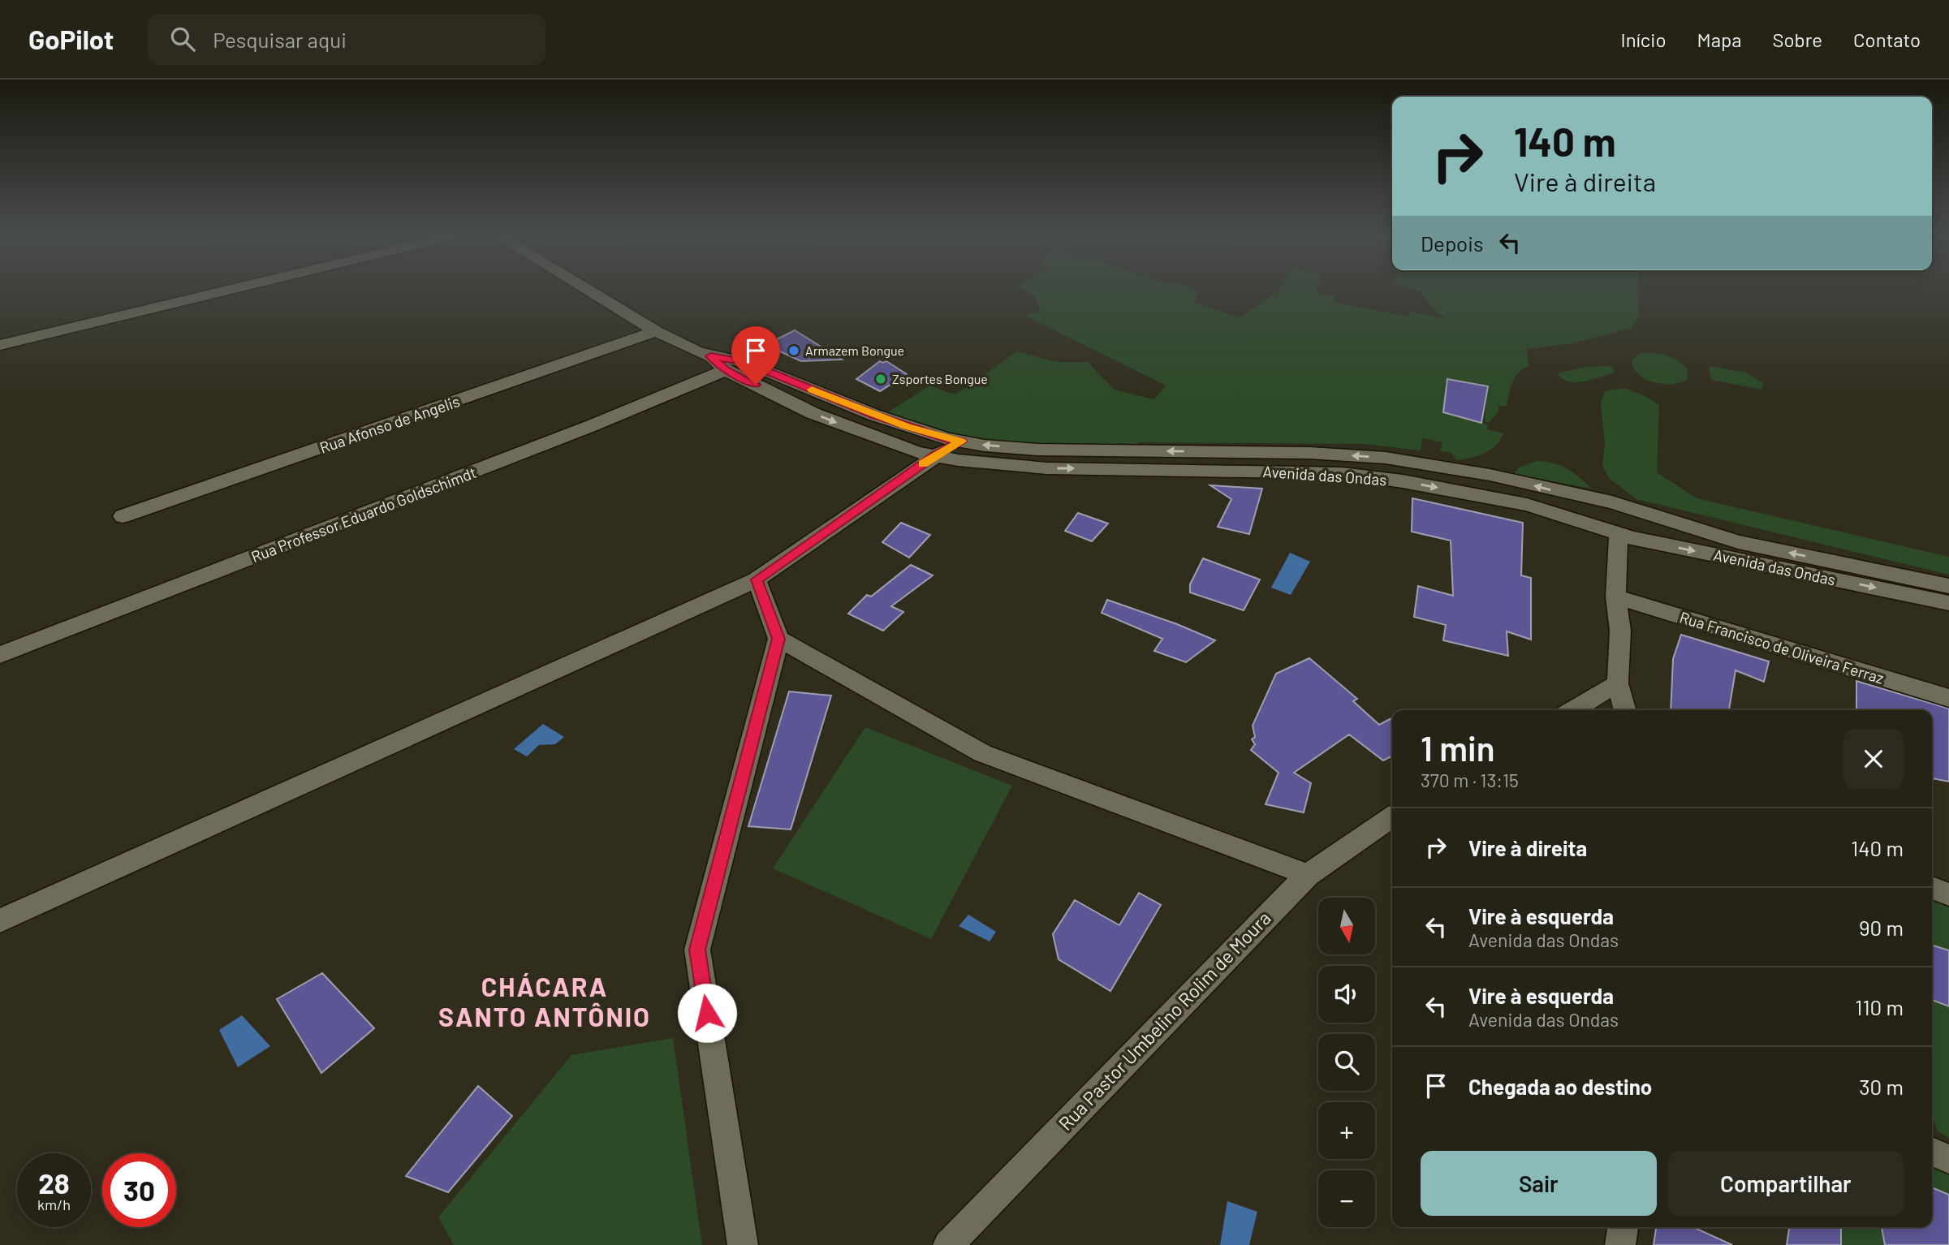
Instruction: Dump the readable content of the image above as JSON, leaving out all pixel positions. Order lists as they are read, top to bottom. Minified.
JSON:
{"streets":{"street":["Rua Afonso de Angelis","Avenida das Ondas","Rua Professor Eduardo Goldschimdt","Rua Francisco de Oliveira Ferraz","Rua Pastor Umbelino Rolim de Moura"]},"crossings":[["Rua Afonso de Angelis","Avenida das Ondas"],["Avenida das Ondas","Rua Professor Eduardo Goldschimdt"]],"districts":["CHÁCARA SANTO ANTÔNIO"],"places":["Armazem Bongue","Zsportes Bongue"],"north":"bottom","page":{"header":"GoPilot","search":"Pesquisar aqui","nav":["Início","Mapa","Sobre","Contato"],"turn":["140 m","Vire à direita"],"then":"Depois","heading":["1 min","370 m · 13:15"],"list":[{"name":"Vire à direita","value":"140 m"},{"name":"Vire à esquerda","note":"Avenida das Ondas","value":"90 m"},{"name":"Vire à esquerda","note":"Avenida das Ondas","value":"110 m"},{"name":"Chegada ao destino","value":"30 m"}],"map_buttons":["+","−"],"buttons":["Sair","Compartilhar"],"speed":"28 km/h","limit":"30"}}
